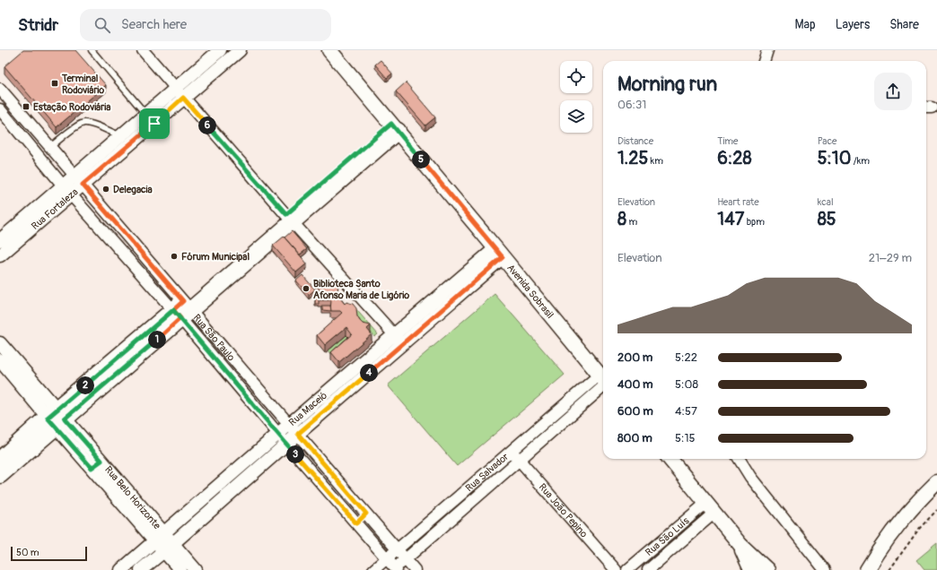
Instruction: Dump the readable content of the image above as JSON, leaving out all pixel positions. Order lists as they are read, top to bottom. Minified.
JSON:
{"streets":{"main road":["Avenida Sobrasil"],"street":["Rua Fortaleza","Rua São Paulo","Rua Maceió","Rua Salvador","Rua Belo Horizonte","Rua João Pepino","Rua São Luís"]},"crossings":[["Rua Fortaleza","Rua São Paulo"],["Avenida Sobrasil","Rua Maceió"],["Rua São Paulo","Rua Maceió"],["Rua São Paulo","Rua Salvador"],["Rua Maceió","Rua Belo Horizonte"],["Rua Salvador","Rua João Pepino"]],"places":{"transit":["Terminal Rodoviário","Estação Rodoviária"],"other":["Delegacia","Fórum Municipal","Biblioteca Santo Afonso Maria de Ligório"]},"scale_bar":"50 m","page":{"header":"Stridr","search":"Search here","nav":["Map","Layers","Share"],"heading":["Morning run","06:31"],"pins":["6","5","1","4","2","3"],"stats":[["Distance","1.25 km"],["Time","6:28"],["Pace","5:10 /km"],["Elevation","8 m"],["Heart rate","147 bpm"],["kcal","85"]],"chart":["Elevation","21–29 m"],"list":[{"name":"200 m","note":"5:22"},{"name":"400 m","note":"5:08"},{"name":"600 m","note":"4:57"},{"name":"800 m","note":"5:15"}],"scale":"50 m"}}
